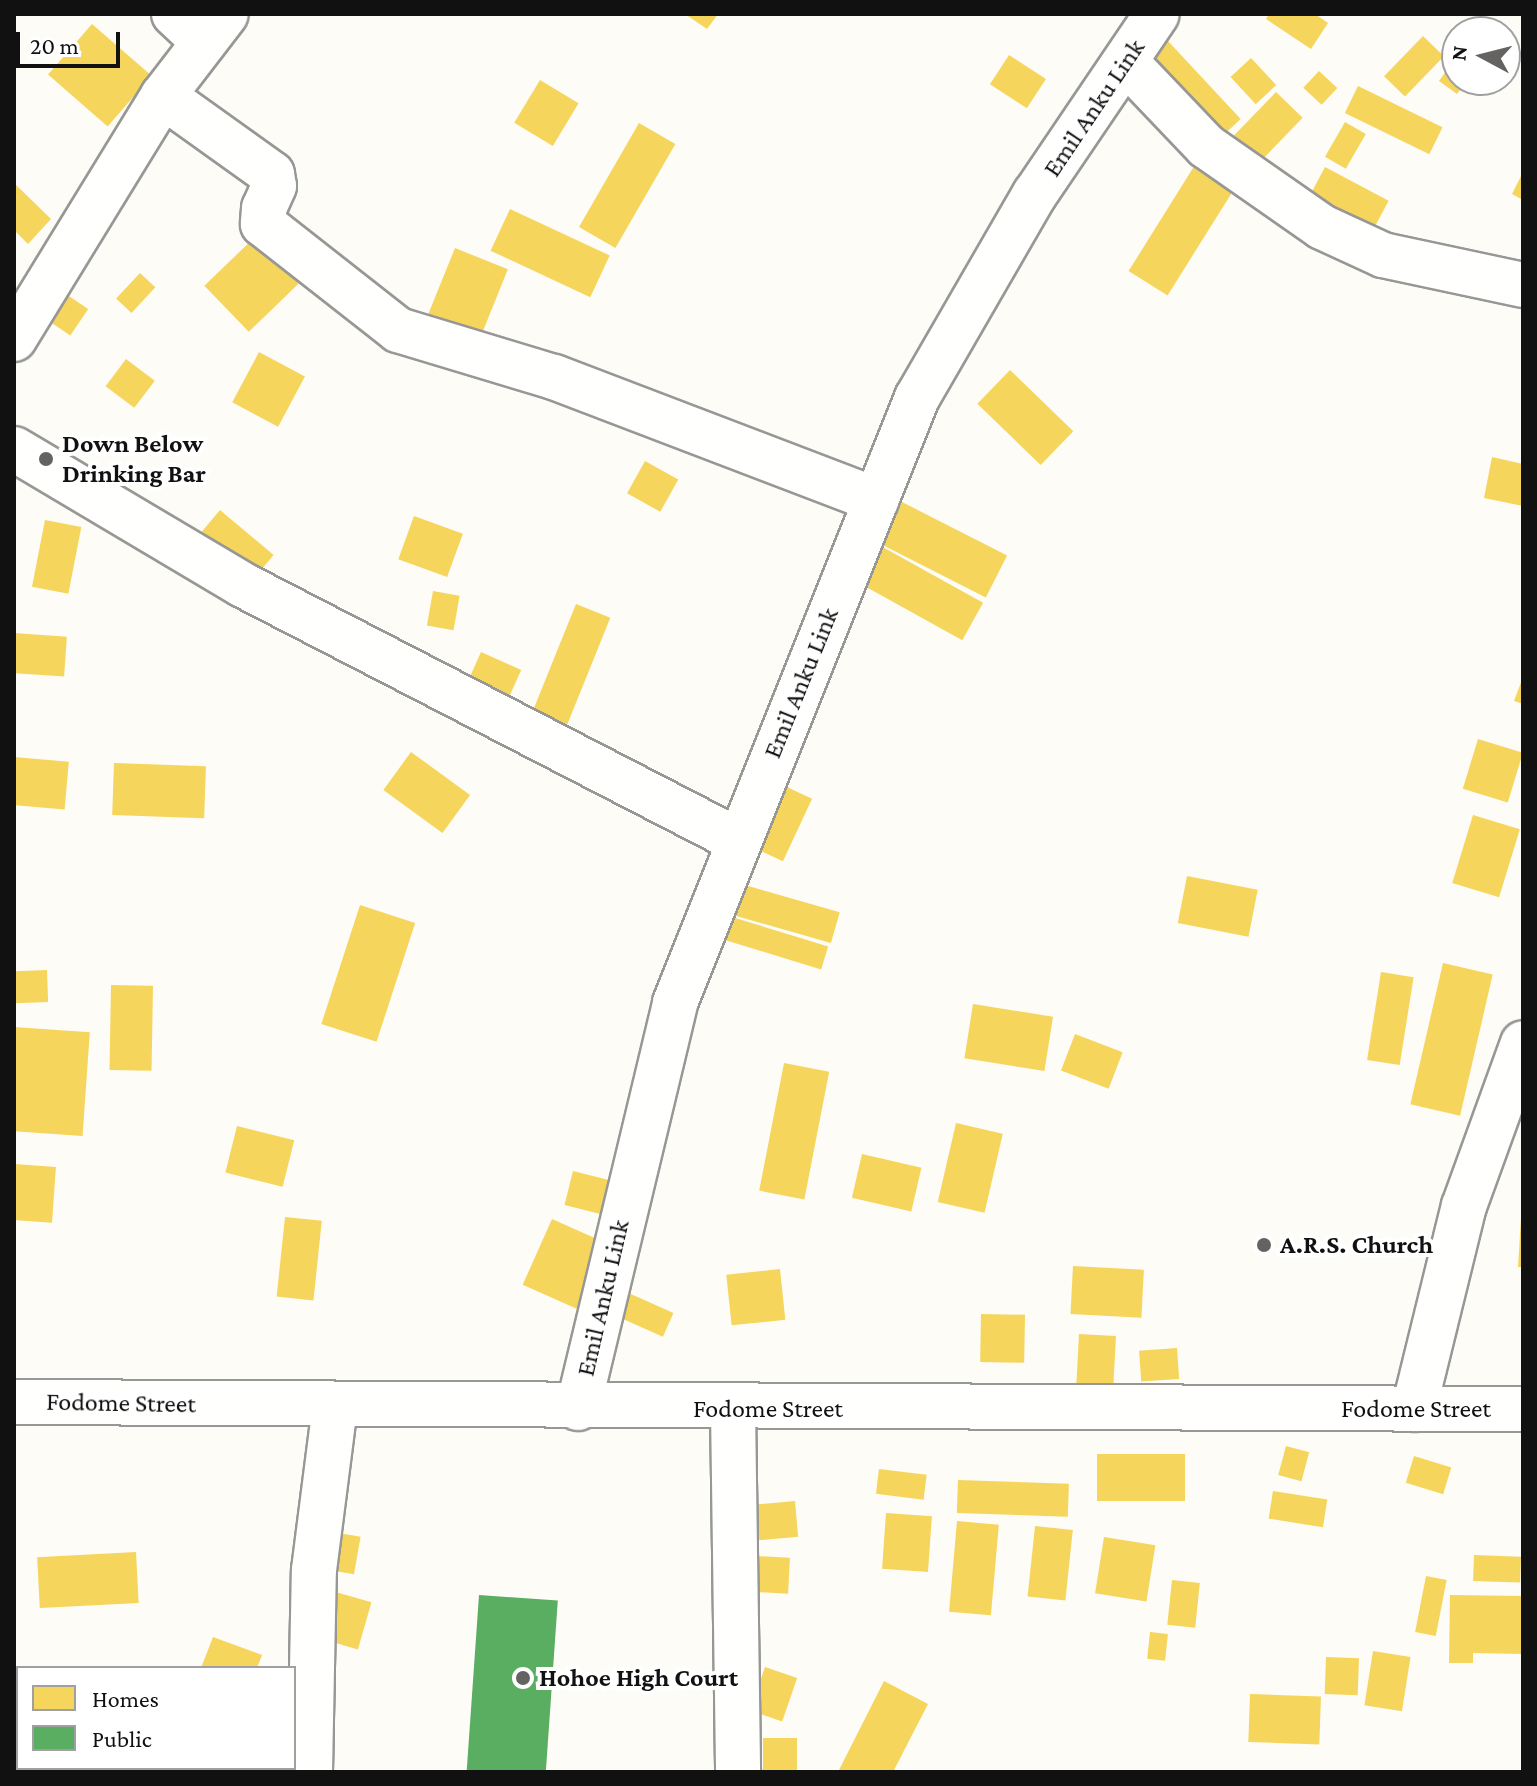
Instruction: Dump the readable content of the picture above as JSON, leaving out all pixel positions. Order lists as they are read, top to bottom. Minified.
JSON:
{"streets":{"street":["Emil Anku Link","Fodome Street"]},"crossings":[["Emil Anku Link","Fodome Street"]],"places":["Down Below Drinking Bar","A.R.S. Church","Hohoe High Court"],"legend":["Homes","Public"],"scale_bar":"20 m","north":"left"}
